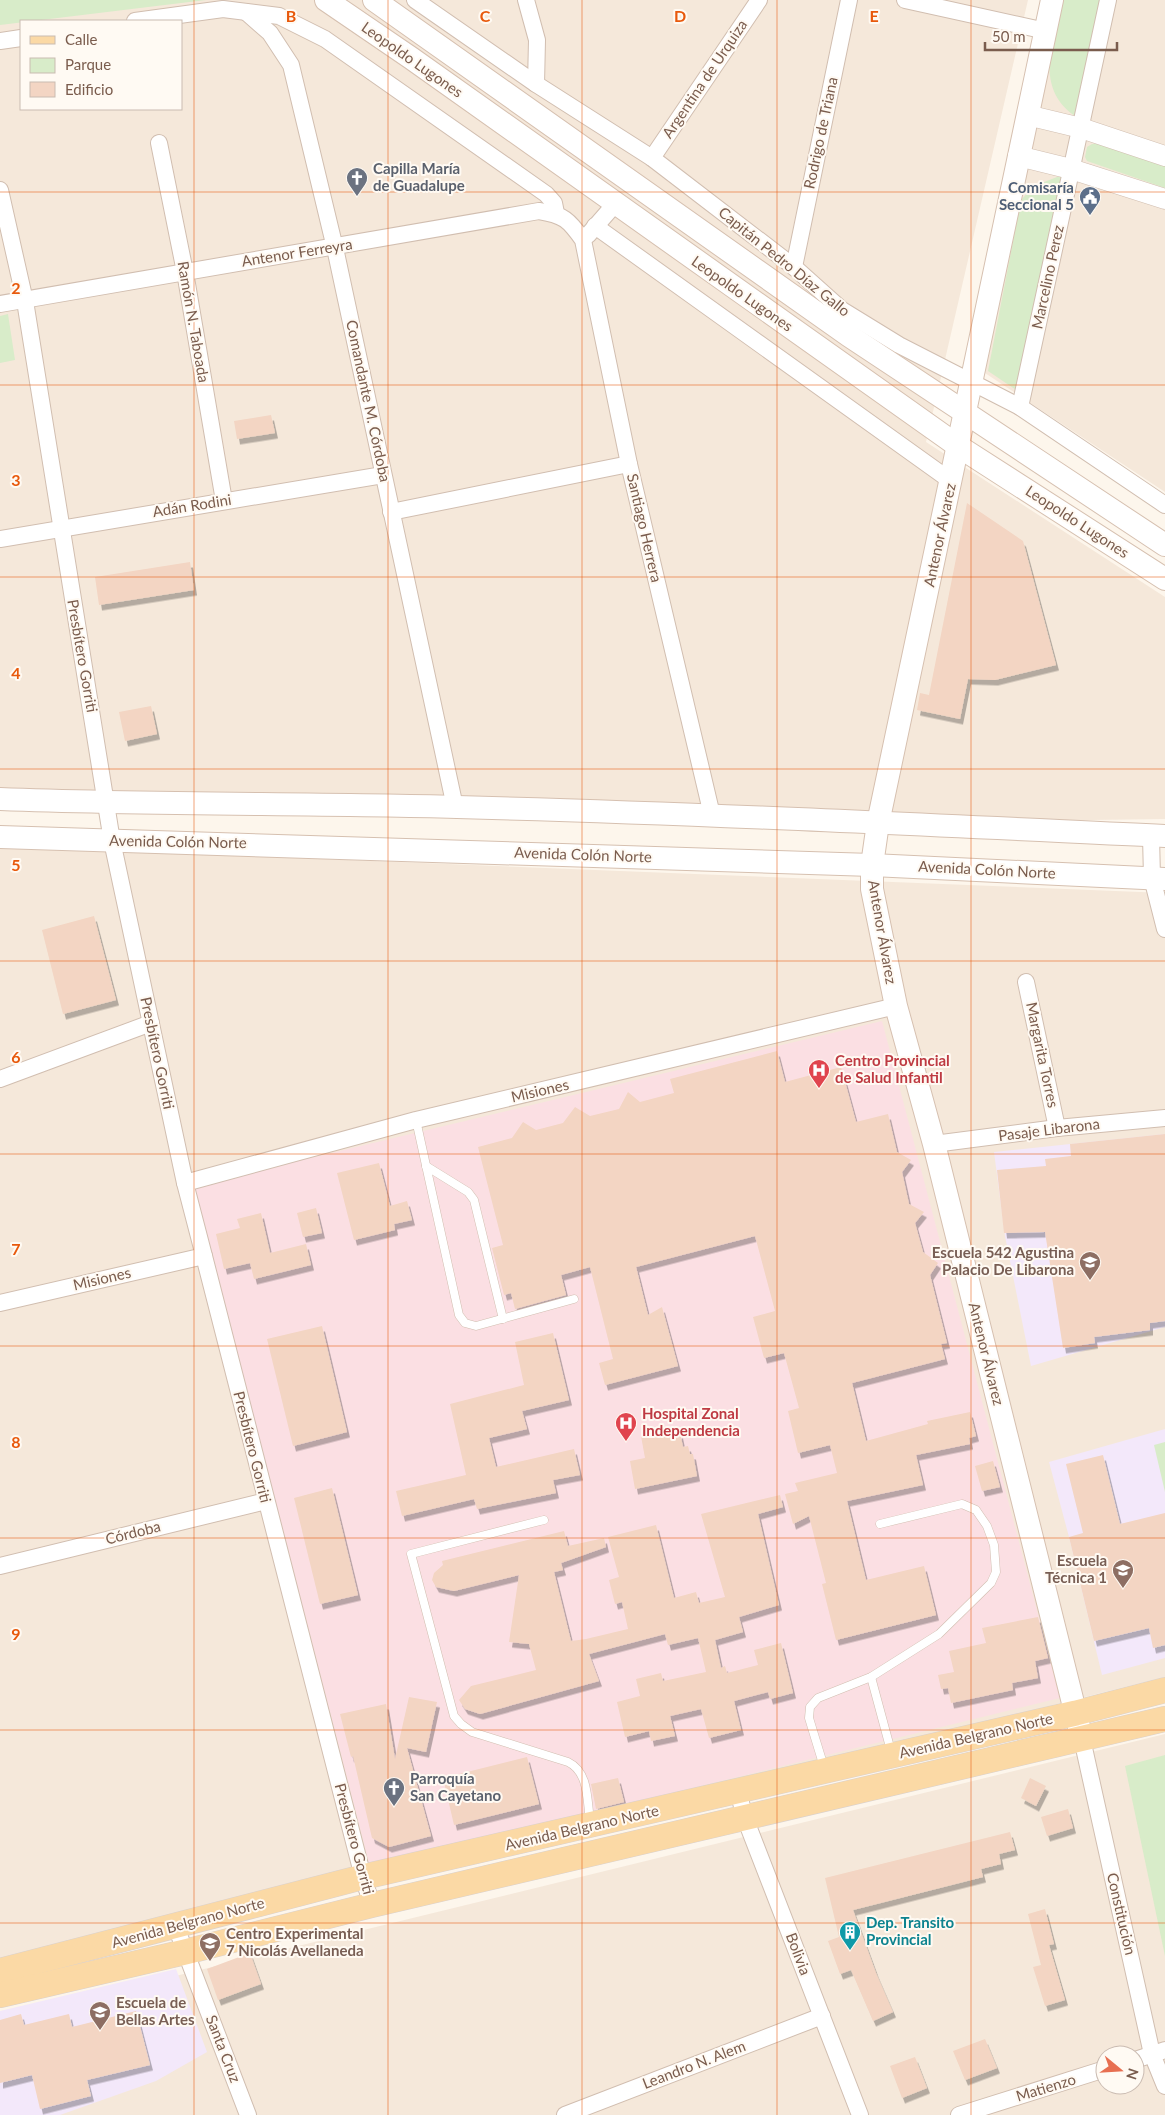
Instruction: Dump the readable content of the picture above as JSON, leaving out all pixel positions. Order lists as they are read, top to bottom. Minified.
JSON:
{"streets":{"main road":["Leopoldo Lugones","Antenor Álvarez","Avenida Colón Norte","Avenida Belgrano Norte"],"street":["Argentina de Urquiza","Rodrigo de Triana","Antenor Ferreyra","Capitán Pedro Díaz Gallo","Marcelino Perez","Ramón N. Taboada","Comandante M. Córdoba","Adán Rodini","Santiago Herrera","Presbítero Gorriti","Margarita Torres","Misiones","Pasaje Libarona","Córdoba","Constitución","Bolivia","Santa Cruz","Leandro N. Alem","Matienzo"]},"crossings":[["Leopoldo Lugones","Antenor Álvarez"],["Argentina de Urquiza","Capitán Pedro Díaz Gallo"],["Rodrigo de Triana","Capitán Pedro Díaz Gallo"],["Antenor Ferreyra","Ramón N. Taboada"],["Antenor Ferreyra","Comandante M. Córdoba"],["Antenor Ferreyra","Presbítero Gorriti"],["Capitán Pedro Díaz Gallo","Marcelino Perez"],["Capitán Pedro Díaz Gallo","Antenor Álvarez"],["Ramón N. Taboada","Adán Rodini"],["Comandante M. Córdoba","Adán Rodini"],["Adán Rodini","Presbítero Gorriti"],["Antenor Álvarez","Avenida Colón Norte"],["Antenor Álvarez","Misiones"],["Antenor Álvarez","Pasaje Libarona"],["Antenor Álvarez","Avenida Belgrano Norte"],["Antenor Álvarez","Constitución"],["Presbítero Gorriti","Avenida Colón Norte"],["Presbítero Gorriti","Misiones"],["Presbítero Gorriti","Córdoba"],["Presbítero Gorriti","Avenida Belgrano Norte"],["Margarita Torres","Pasaje Libarona"],["Avenida Belgrano Norte","Constitución"],["Avenida Belgrano Norte","Bolivia"],["Avenida Belgrano Norte","Santa Cruz"],["Bolivia","Leandro N. Alem"]],"places":{"church":["Capilla María de Guadalupe","Parroquía San Cayetano"],"public building":["Comisaría Seccional 5"],"hospital":["Centro Provincial de Salud Infantil","Hospital Zonal Independencia"],"school or university":["Escuela 542 Agustina Palacio De Libarona","Escuela Técnica 1","Centro Experimental 7 Nicolás Avellaneda","Escuela de Bellas Artes"],"building":["Dep. Transito Provincial"]},"legend":["Calle","Parque","Edificio"],"scale_bar":"50 m","north":"right","grid":{"columns":["B","C","D","E"],"rows":["2","3","4","5","6","7","8","9"]}}
